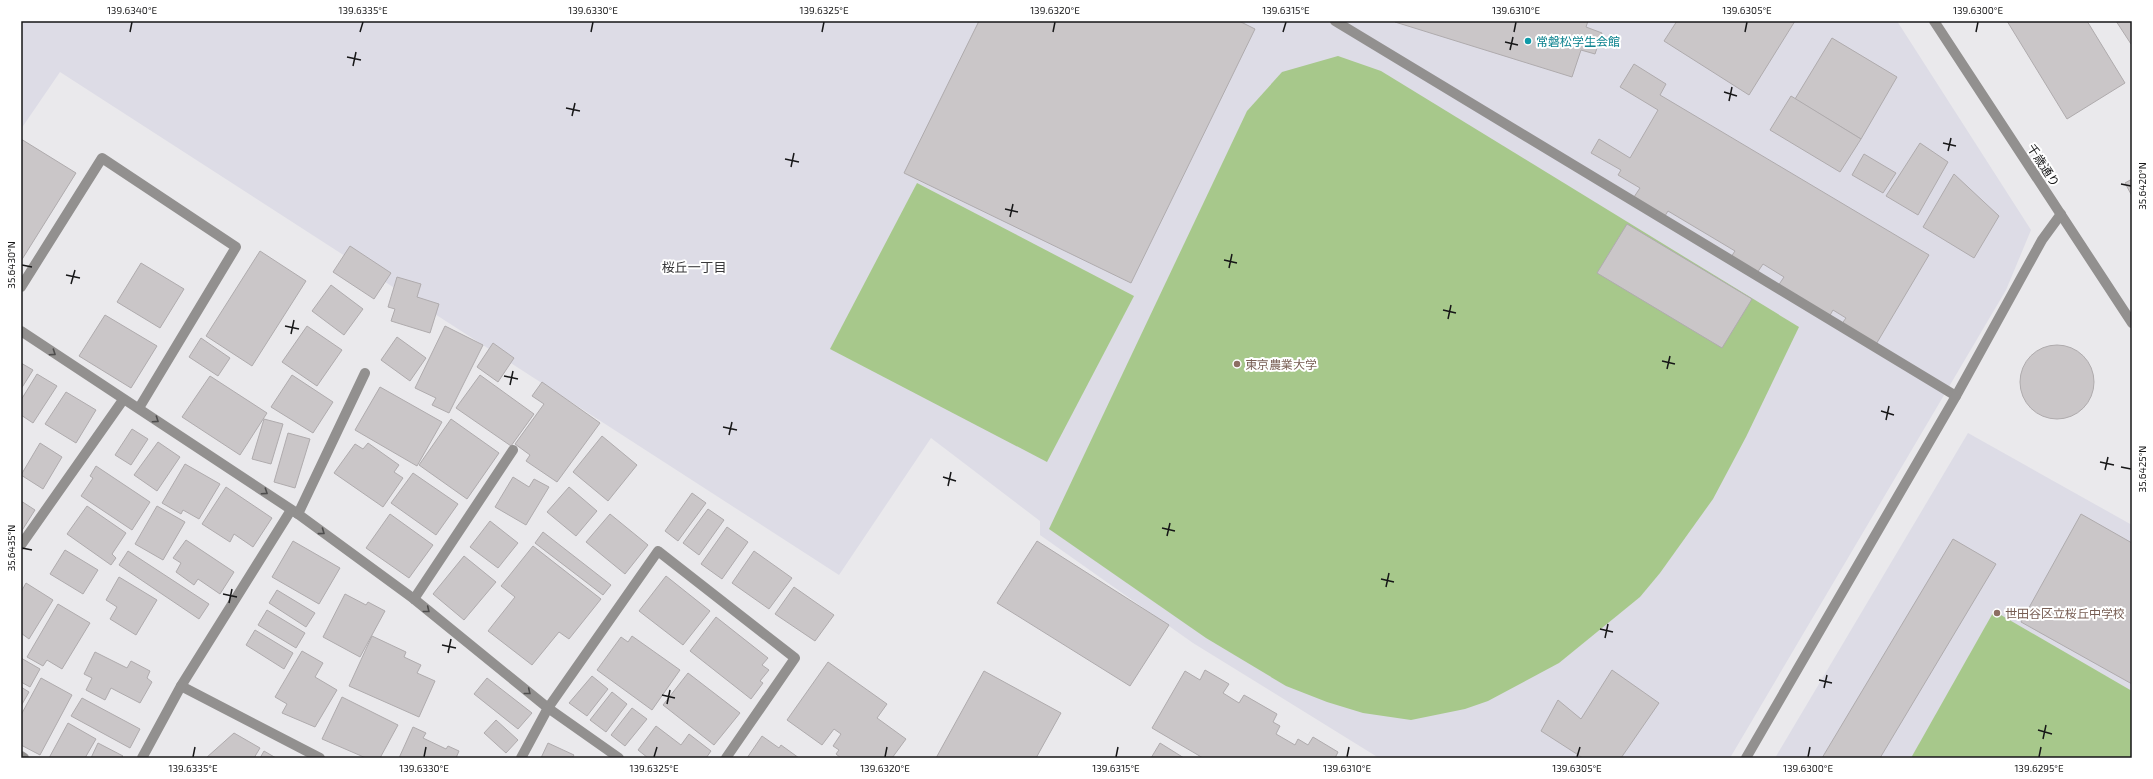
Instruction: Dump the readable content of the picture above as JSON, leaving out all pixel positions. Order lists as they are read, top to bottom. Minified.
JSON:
{"streets":{"street":["千歳通り"]},"districts":["桜丘一丁目"],"places":["常磐松学生会館","東京農業大学","世田谷区立桜丘中学校"],"coordinates":["139.6340°E","139.6335°E","139.6330°E","139.6325°E","139.6320°E","139.6315°E","139.6310°E","139.6305°E","139.6300°E","35.6420°N","35.6430°N","35.6425°N","35.6435°N","139.6295°E"]}
